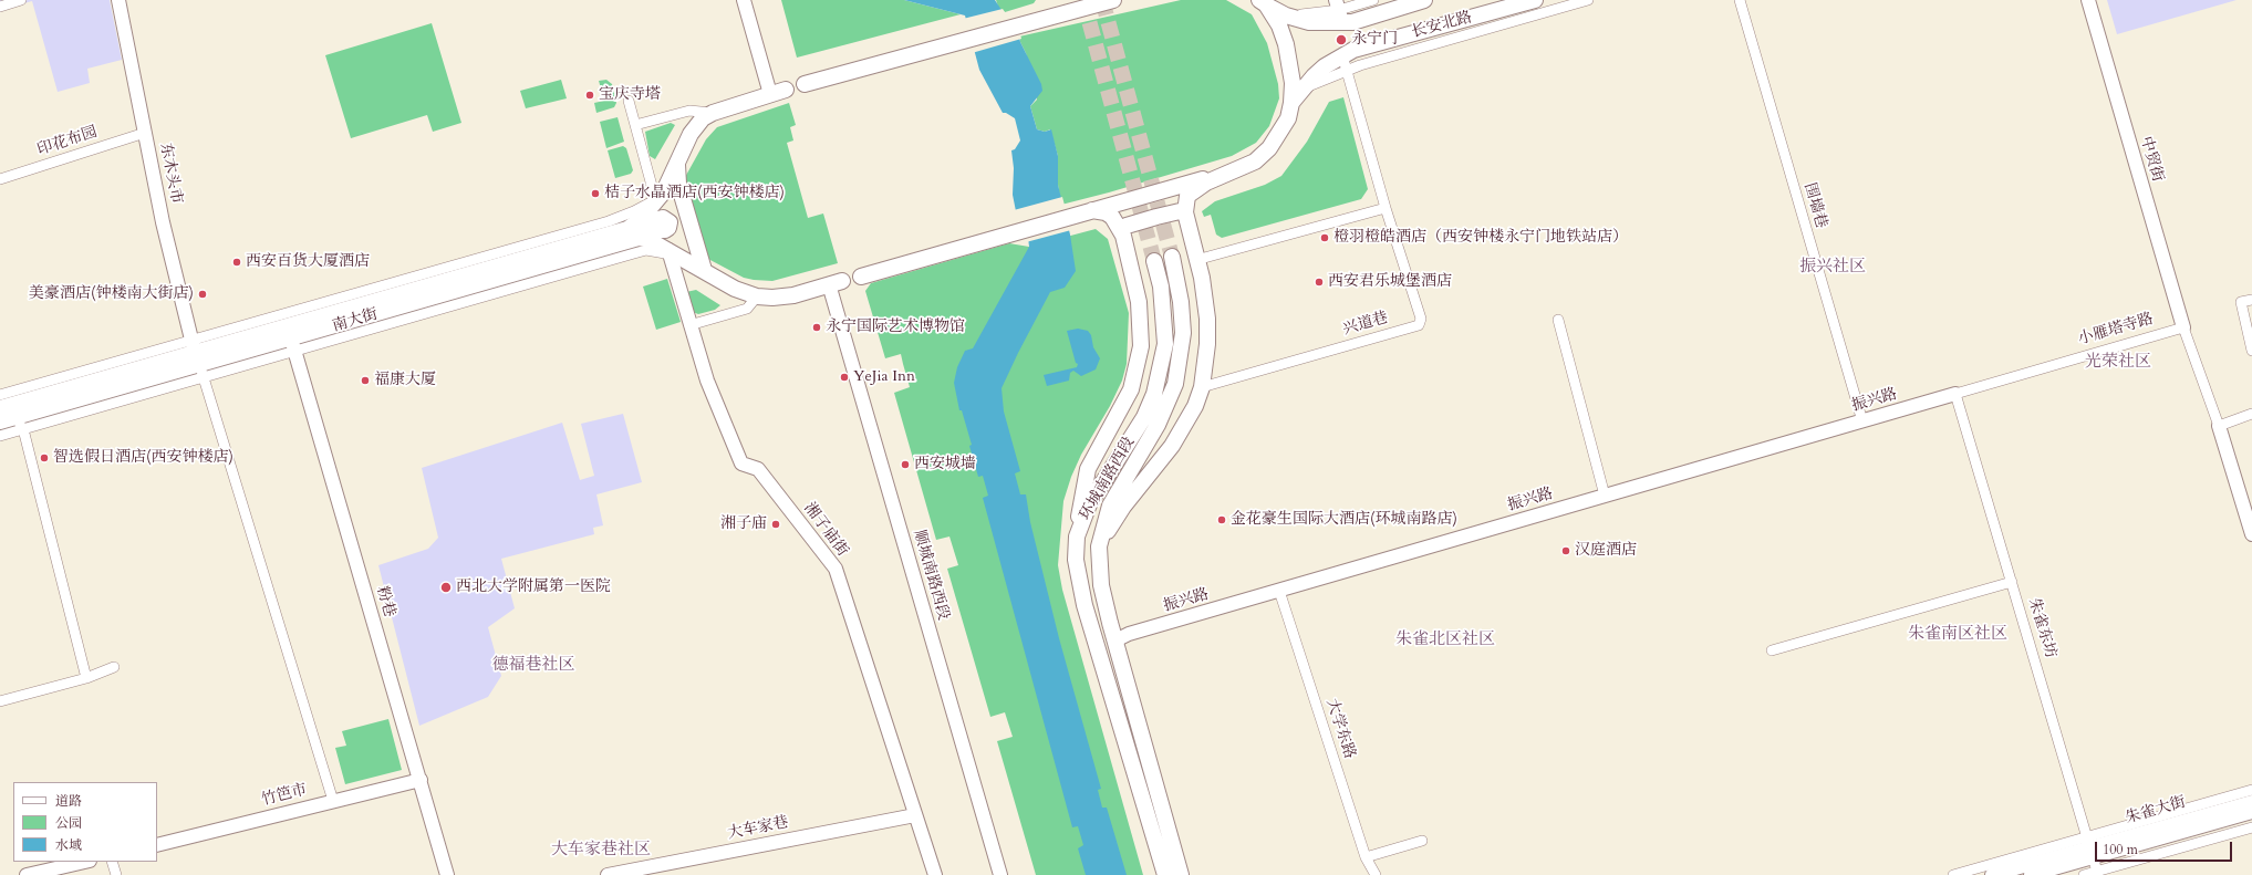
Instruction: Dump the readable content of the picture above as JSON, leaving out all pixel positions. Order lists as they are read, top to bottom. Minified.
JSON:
{"streets":{"main road":["长安北路","南大街","环城南路西段"],"street":["印花布园","中贸街","东木头市","围墙巷","兴道巷","小雁塔寺路","振兴路","湘子庙街","顺城南路西段","粉巷","朱雀东坊","大学东路","竹笆市","朱雀大街","大车家巷"]},"crossings":[["长安北路","兴道巷"],["印花布园","东木头市"],["中贸街","小雁塔寺路"],["东木头市","南大街"],["围墙巷","振兴路"],["南大街","湘子庙街"],["南大街","顺城南路西段"],["南大街","粉巷"],["小雁塔寺路","振兴路"],["小雁塔寺路","朱雀东坊"],["振兴路","环城南路西段"],["振兴路","朱雀东坊"],["振兴路","大学东路"],["湘子庙街","大车家巷"],["粉巷","竹笆市"],["朱雀东坊","朱雀大街"]],"districts":["振兴社区","光荣社区","朱雀南区社区","朱雀北区社区","德福巷社区","大车家巷社区"],"places":["永宁门","宝庆寺塔","桔子水晶酒店(西安钟楼店)","橙羽橙皓酒店（西安钟楼永宁门地铁站店）","西安百货大厦酒店","西安君乐城堡酒店","美豪酒店(钟楼南大街店)","永宁国际艺术博物馆","YeJia Inn","福康大厦","智选假日酒店(西安钟楼店)","西安城墙","金花豪生国际大酒店(环城南路店)","湘子庙","汉庭酒店","西北大学附属第一医院"],"legend":["道路","公园","水域"],"scale_bar":"100 m"}
